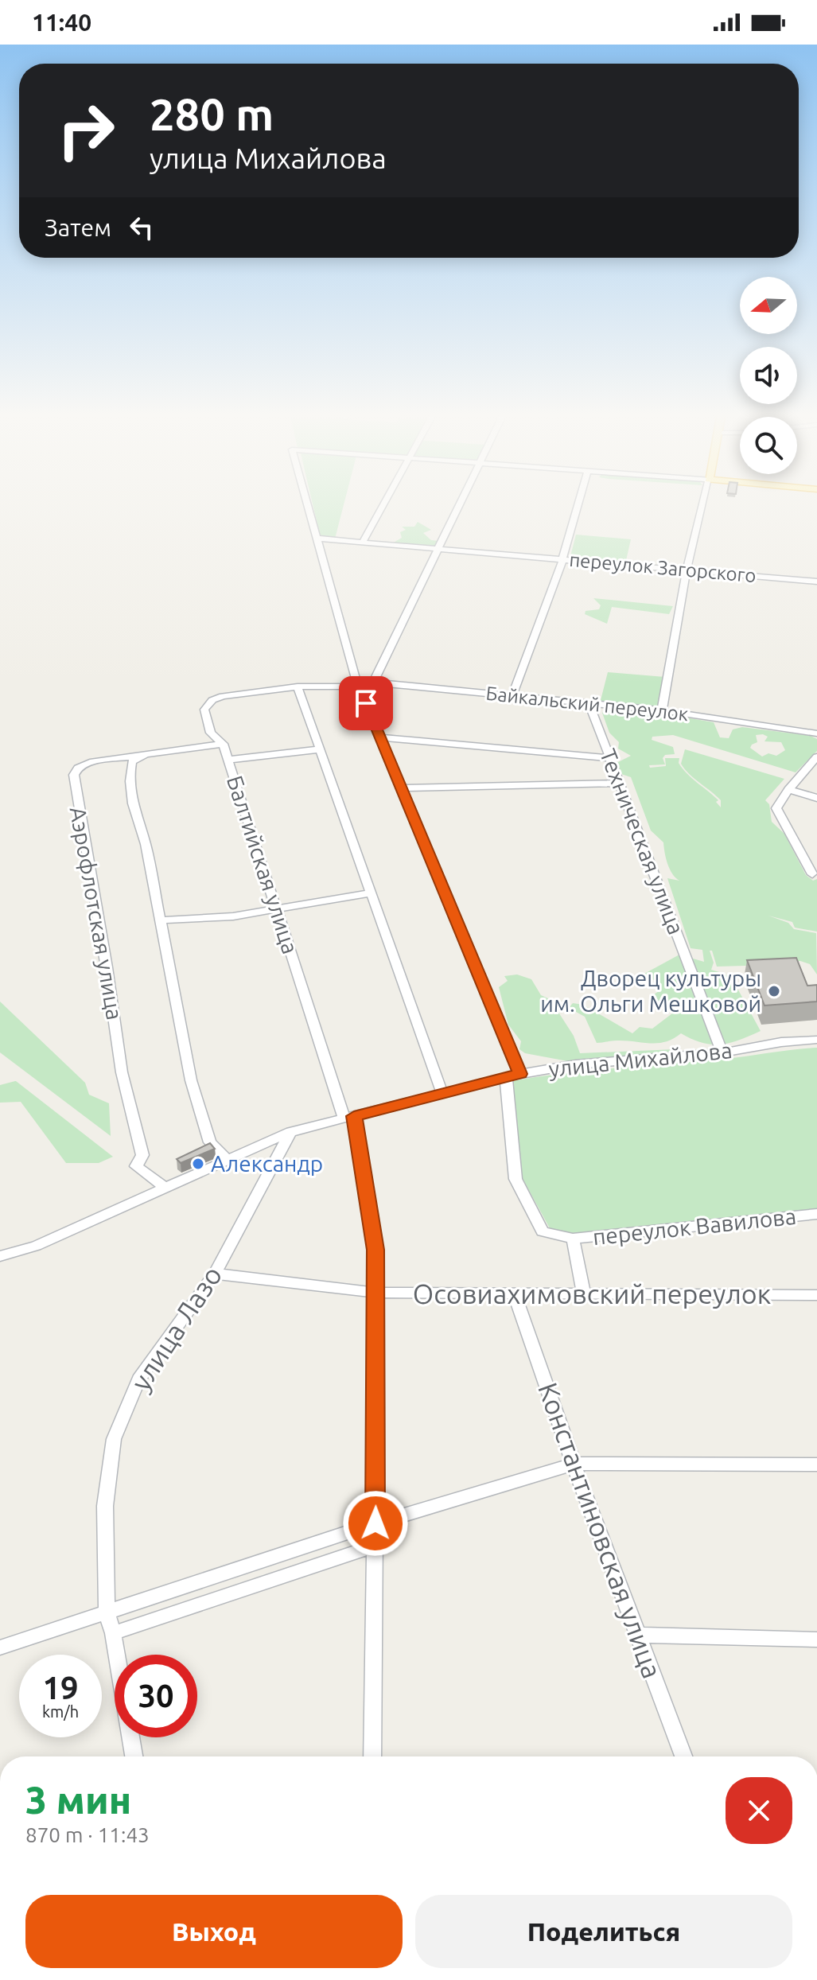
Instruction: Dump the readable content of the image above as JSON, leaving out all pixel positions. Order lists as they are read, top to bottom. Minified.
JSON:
{"streets":{"street":["переулок Загорского","Байкальский переулок","Техническая улица","Балтийская улица","Аэрофлотская улица","улица Михайлова","переулок Вавилова","Осовиахимовский переулок","улица Лазо","Константиновская улица"]},"crossings":[["Байкальский переулок","Техническая улица"],["Байкальский переулок","Балтийская улица"],["Техническая улица","улица Михайлова"],["Балтийская улица","Аэрофлотская улица"],["Балтийская улица","улица Михайлова"],["Балтийская улица","Осовиахимовский переулок"],["Аэрофлотская улица","улица Михайлова"],["улица Михайлова","улица Лазо"],["Осовиахимовский переулок","улица Лазо"],["Осовиахимовский переулок","Константиновская улица"]],"places":["Дворец культуры им. Ольги Мешковой","Александр"],"north":"left","page":{"status":"11:40","turn":["280 m","улица Михайлова"],"then":"Затем","speed":"19 km/h","limit":"30","heading":["3 мин","870 m · 11:43"],"buttons":["Выход","Поделиться"]}}
